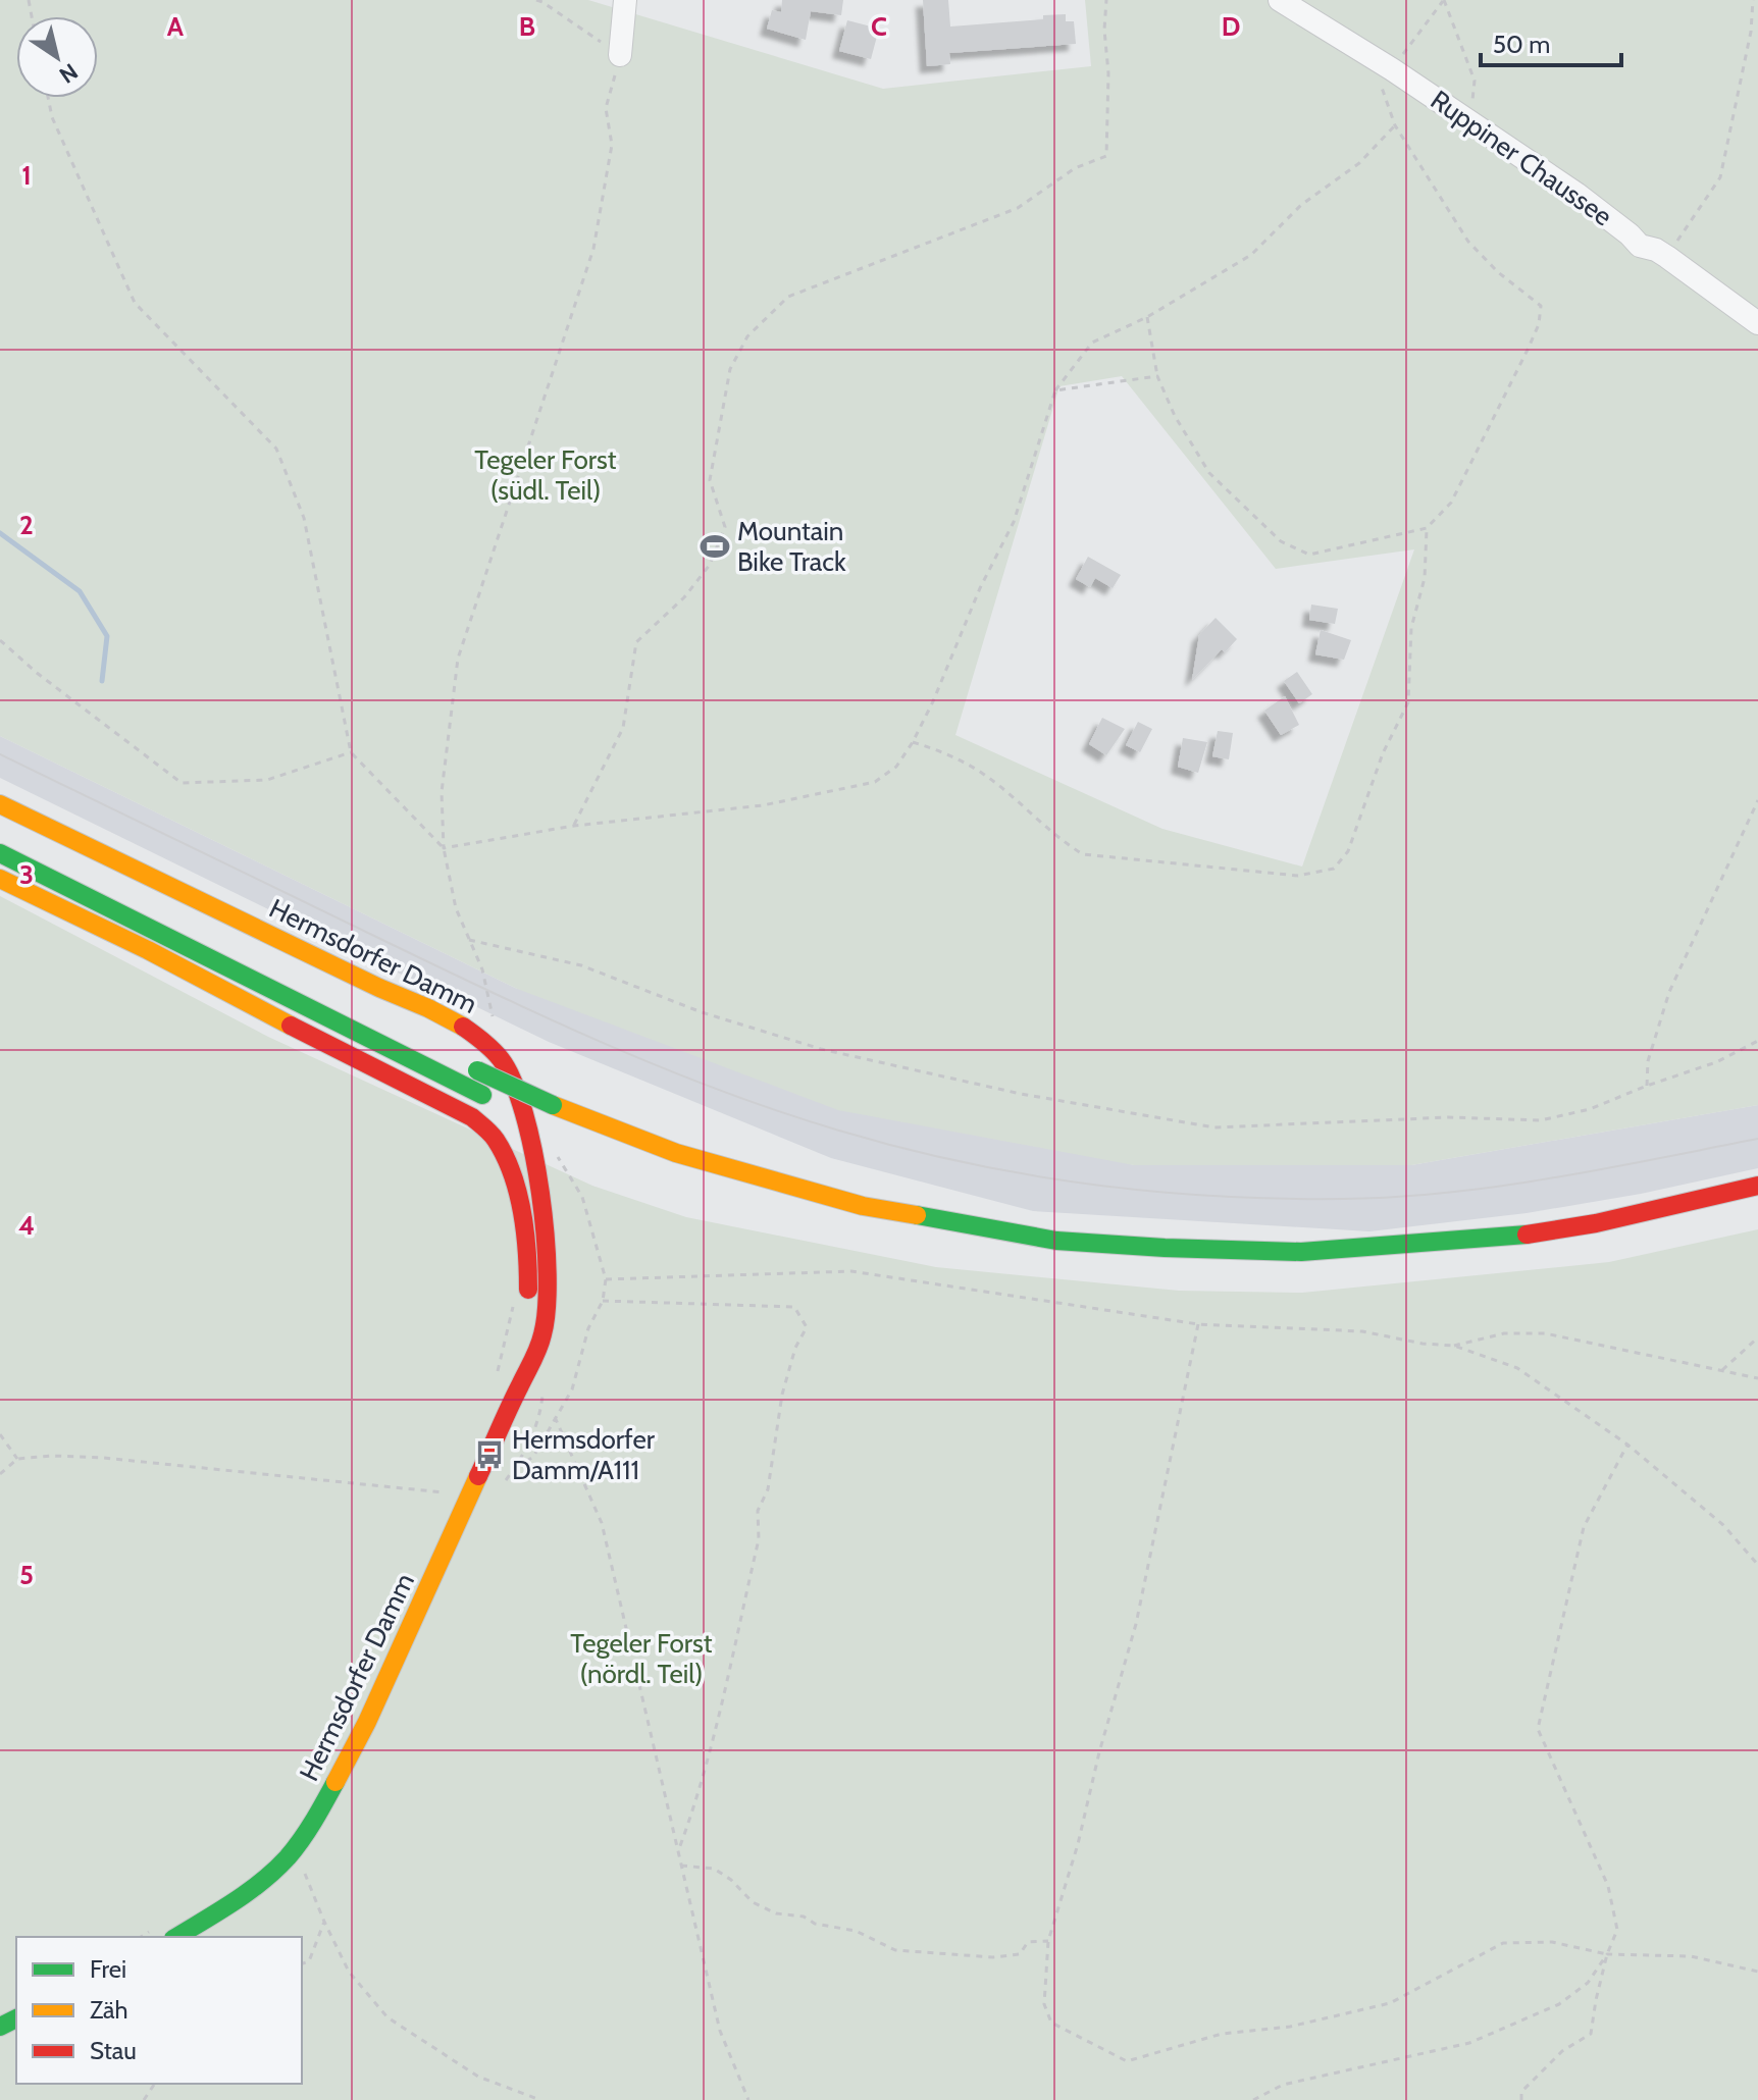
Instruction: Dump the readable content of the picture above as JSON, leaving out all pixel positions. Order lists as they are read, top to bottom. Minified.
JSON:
{"streets":{"main road":["Hermsdorfer Damm"],"street":["Ruppiner Chaussee"]},"parks":["Tegeler Forst (südl. Teil)","Tegeler Forst (nördl. Teil)"],"places":{"sports":["Mountain Bike Track"],"bus stop":["Hermsdorfer Damm/A111"]},"legend":["Frei","Zäh","Stau"],"scale_bar":"50 m","north":"bottom right","grid":{"columns":["A","B","C","D"],"rows":["1","2","3","4","5"]}}
